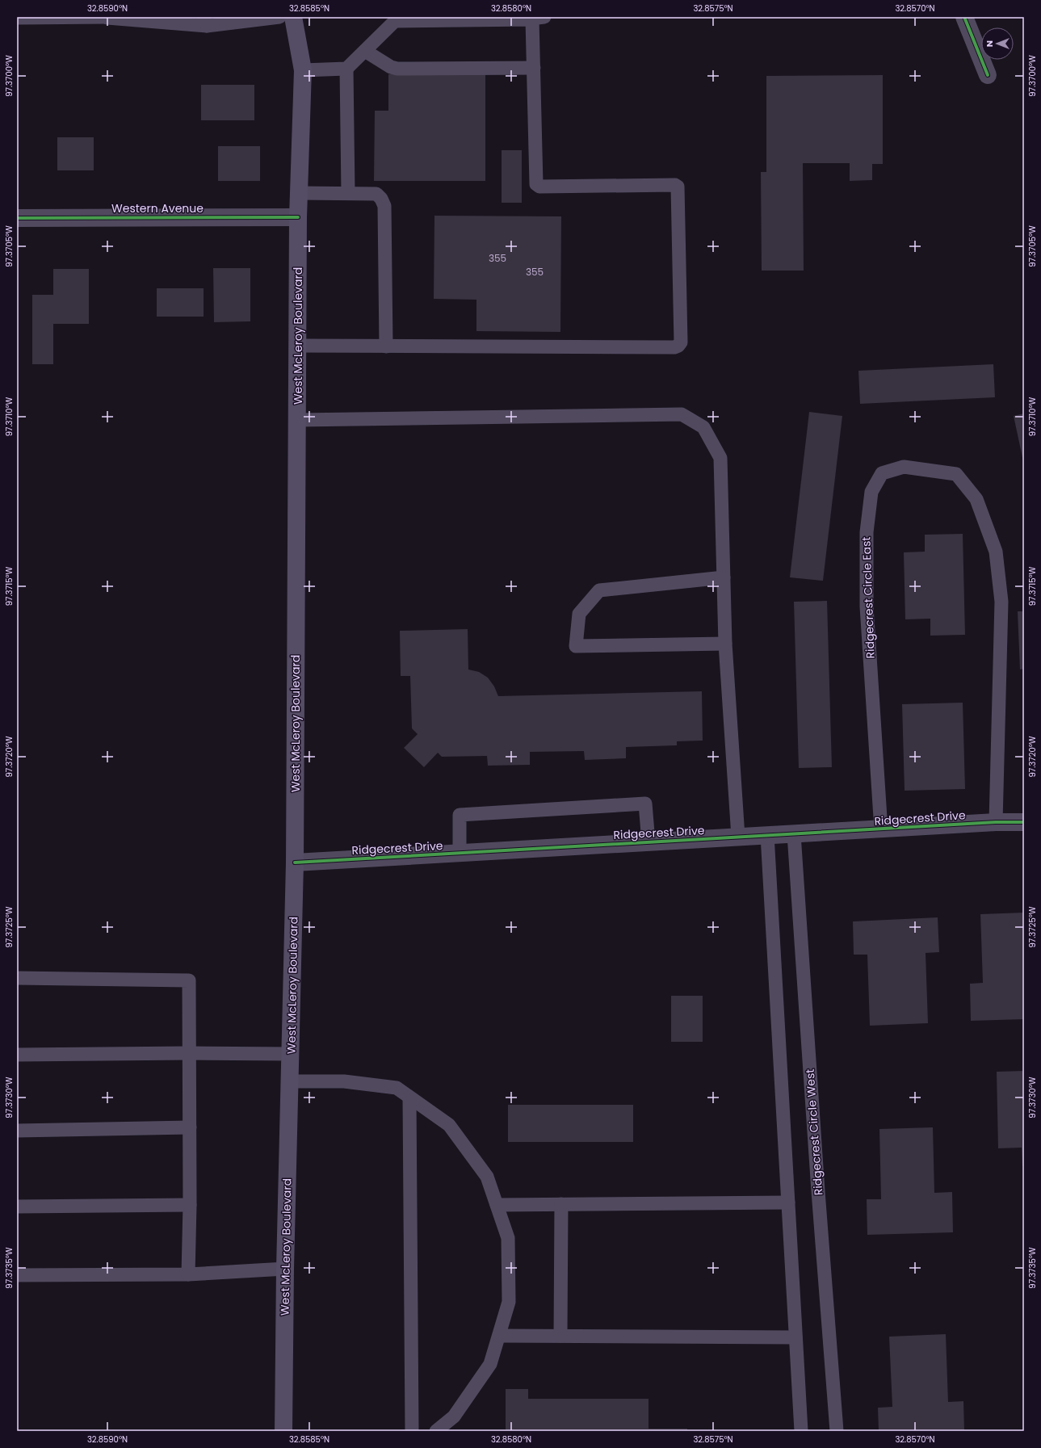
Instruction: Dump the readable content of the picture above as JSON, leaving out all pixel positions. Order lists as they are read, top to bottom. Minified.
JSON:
{"streets":{"main road":["West McLeroy Boulevard"],"street":["Western Avenue","Ridgecrest Drive"],"lane":["Ridgecrest Circle East","Ridgecrest Circle West"]},"crossings":[["Western Avenue","West McLeroy Boulevard"],["West McLeroy Boulevard","Ridgecrest Drive"],["Ridgecrest Circle East","Ridgecrest Drive"],["Ridgecrest Drive","Ridgecrest Circle West"]],"house_numbers":["355","355"],"north":"left","coordinates":["32.8590°N","32.8585°N","32.8580°N","32.8575°N","32.8570°N","97.3700°W","97.3705°W","97.3710°W","97.3715°W","97.3720°W","97.3725°W","97.3730°W","97.3735°W"]}
